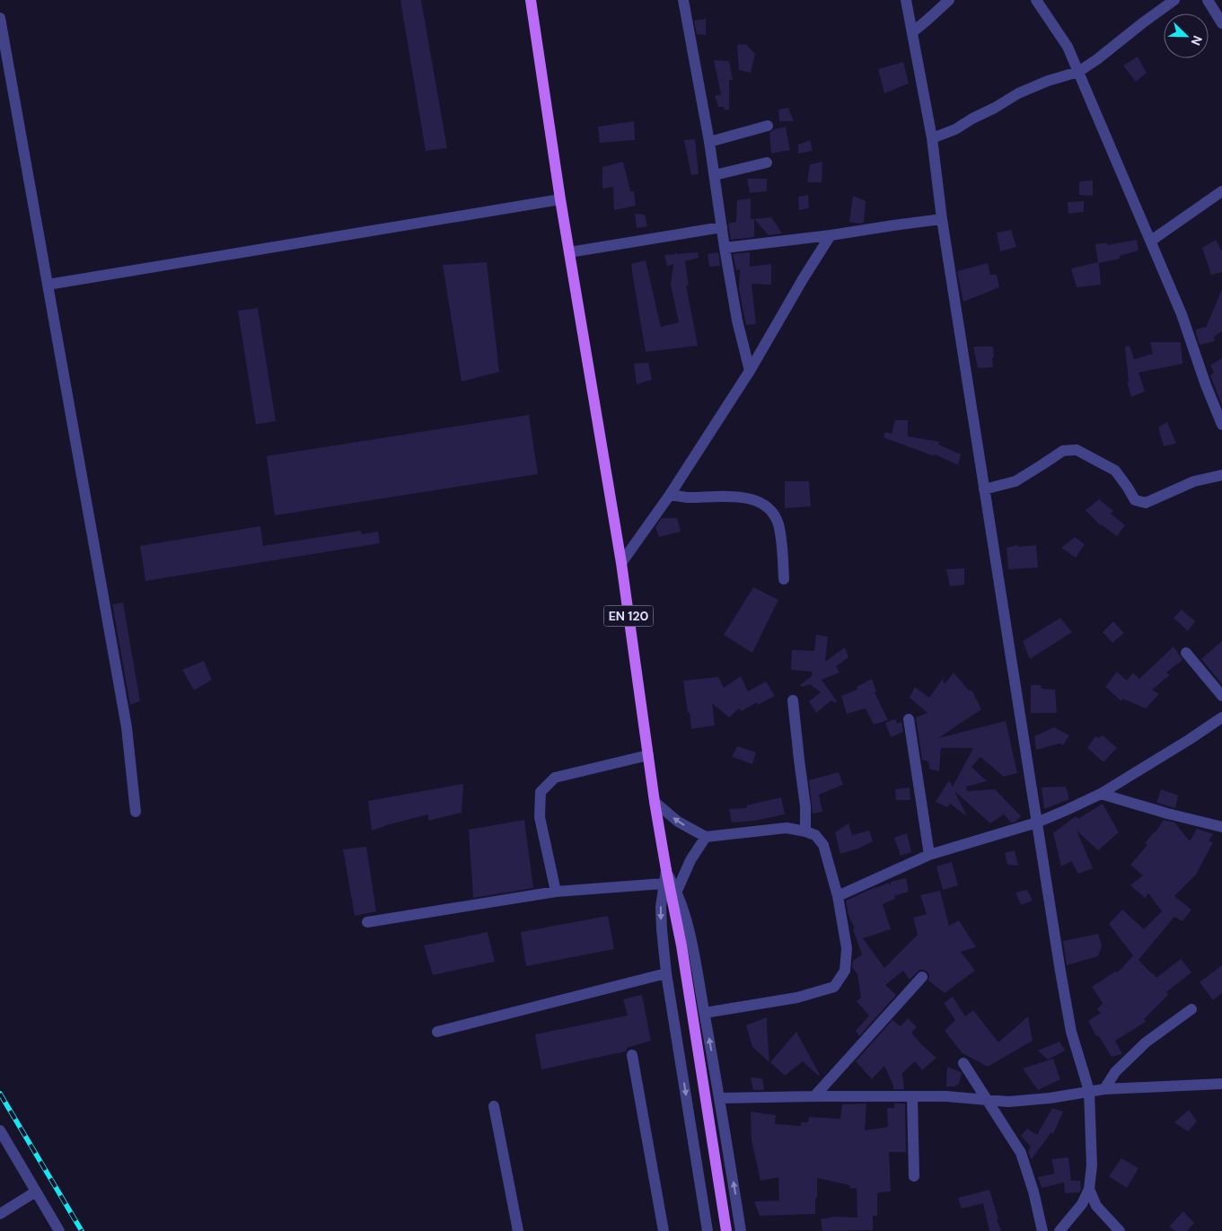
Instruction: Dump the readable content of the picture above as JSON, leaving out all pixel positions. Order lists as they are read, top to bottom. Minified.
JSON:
{"streets":{"main road":["EN 120"]},"north":"bottom right"}
